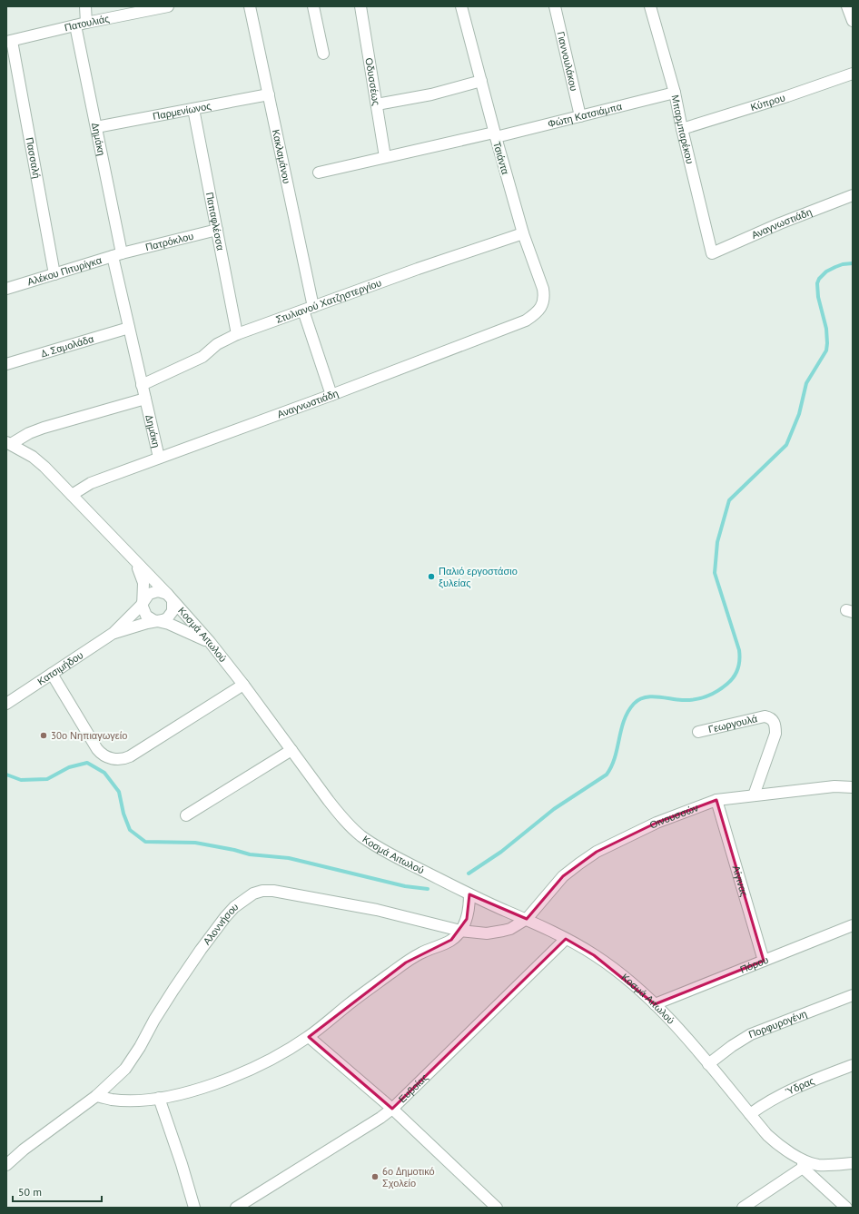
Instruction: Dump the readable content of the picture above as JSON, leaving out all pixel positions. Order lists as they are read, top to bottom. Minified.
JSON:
{"streets":{"street":["Πατουλιάς","Γιαννουλάκου","Οδυσσέως","Κύπρου","Παρμενίωνος","Φώτη Κατσιάμπα","Μπαρμπαρέκου","Δημάκη","Κακλαμάνου","Πασσαλή","Τσιάντα","Παπαφλέσσα","Αναγνωστιάδη","Πατρόκλου","Αλέκου Πιτυρίγκα","Στυλιανού Χατζηστεργίου","Δ. Σαμολάδα","Κοσμά Αιτωλού","Κατσιμήδου","Γεωργουλά","Οινουσσών","Αίγινας","Αλοννήσου","Πόρου","Πορφυρογένη","Ύδρας","Ευβοίας"]},"crossings":[["Πατουλιάς","Δημάκη"],["Πατουλιάς","Πασσαλή"],["Γιαννουλάκου","Φώτη Κατσιάμπα"],["Οδυσσέως","Φώτη Κατσιάμπα"],["Κύπρου","Μπαρμπαρέκου"],["Παρμενίωνος","Δημάκη"],["Παρμενίωνος","Κακλαμάνου"],["Παρμενίωνος","Παπαφλέσσα"],["Φώτη Κατσιάμπα","Μπαρμπαρέκου"],["Φώτη Κατσιάμπα","Τσιάντα"],["Μπαρμπαρέκου","Αναγνωστιάδη"],["Δημάκη","Αναγνωστιάδη"],["Δημάκη","Πατρόκλου"],["Δημάκη","Αλέκου Πιτυρίγκα"],["Δημάκη","Στυλιανού Χατζηστεργίου"],["Δημάκη","Δ. Σαμολάδα"],["Κακλαμάνου","Αναγνωστιάδη"],["Κακλαμάνου","Στυλιανού Χατζηστεργίου"],["Πασσαλή","Αλέκου Πιτυρίγκα"],["Τσιάντα","Αναγνωστιάδη"],["Τσιάντα","Στυλιανού Χατζηστεργίου"],["Παπαφλέσσα","Πατρόκλου"],["Παπαφλέσσα","Στυλιανού Χατζηστεργίου"],["Αναγνωστιάδη","Κοσμά Αιτωλού"],["Πατρόκλου","Αλέκου Πιτυρίγκα"],["Κοσμά Αιτωλού","Οινουσσών"],["Κοσμά Αιτωλού","Αλοννήσου"],["Κοσμά Αιτωλού","Πόρου"],["Κοσμά Αιτωλού","Πορφυρογένη"],["Κοσμά Αιτωλού","Ύδρας"],["Κοσμά Αιτωλού","Ευβοίας"],["Γεωργουλά","Οινουσσών"],["Οινουσσών","Αίγινας"],["Οινουσσών","Αλοννήσου"],["Αίγινας","Πόρου"]],"places":["Παλιό εργοστάσιο ξυλείας","30ο Νηπιαγωγείο","6ο Δημοτικό Σχολείο"],"scale_bar":"50 m"}
